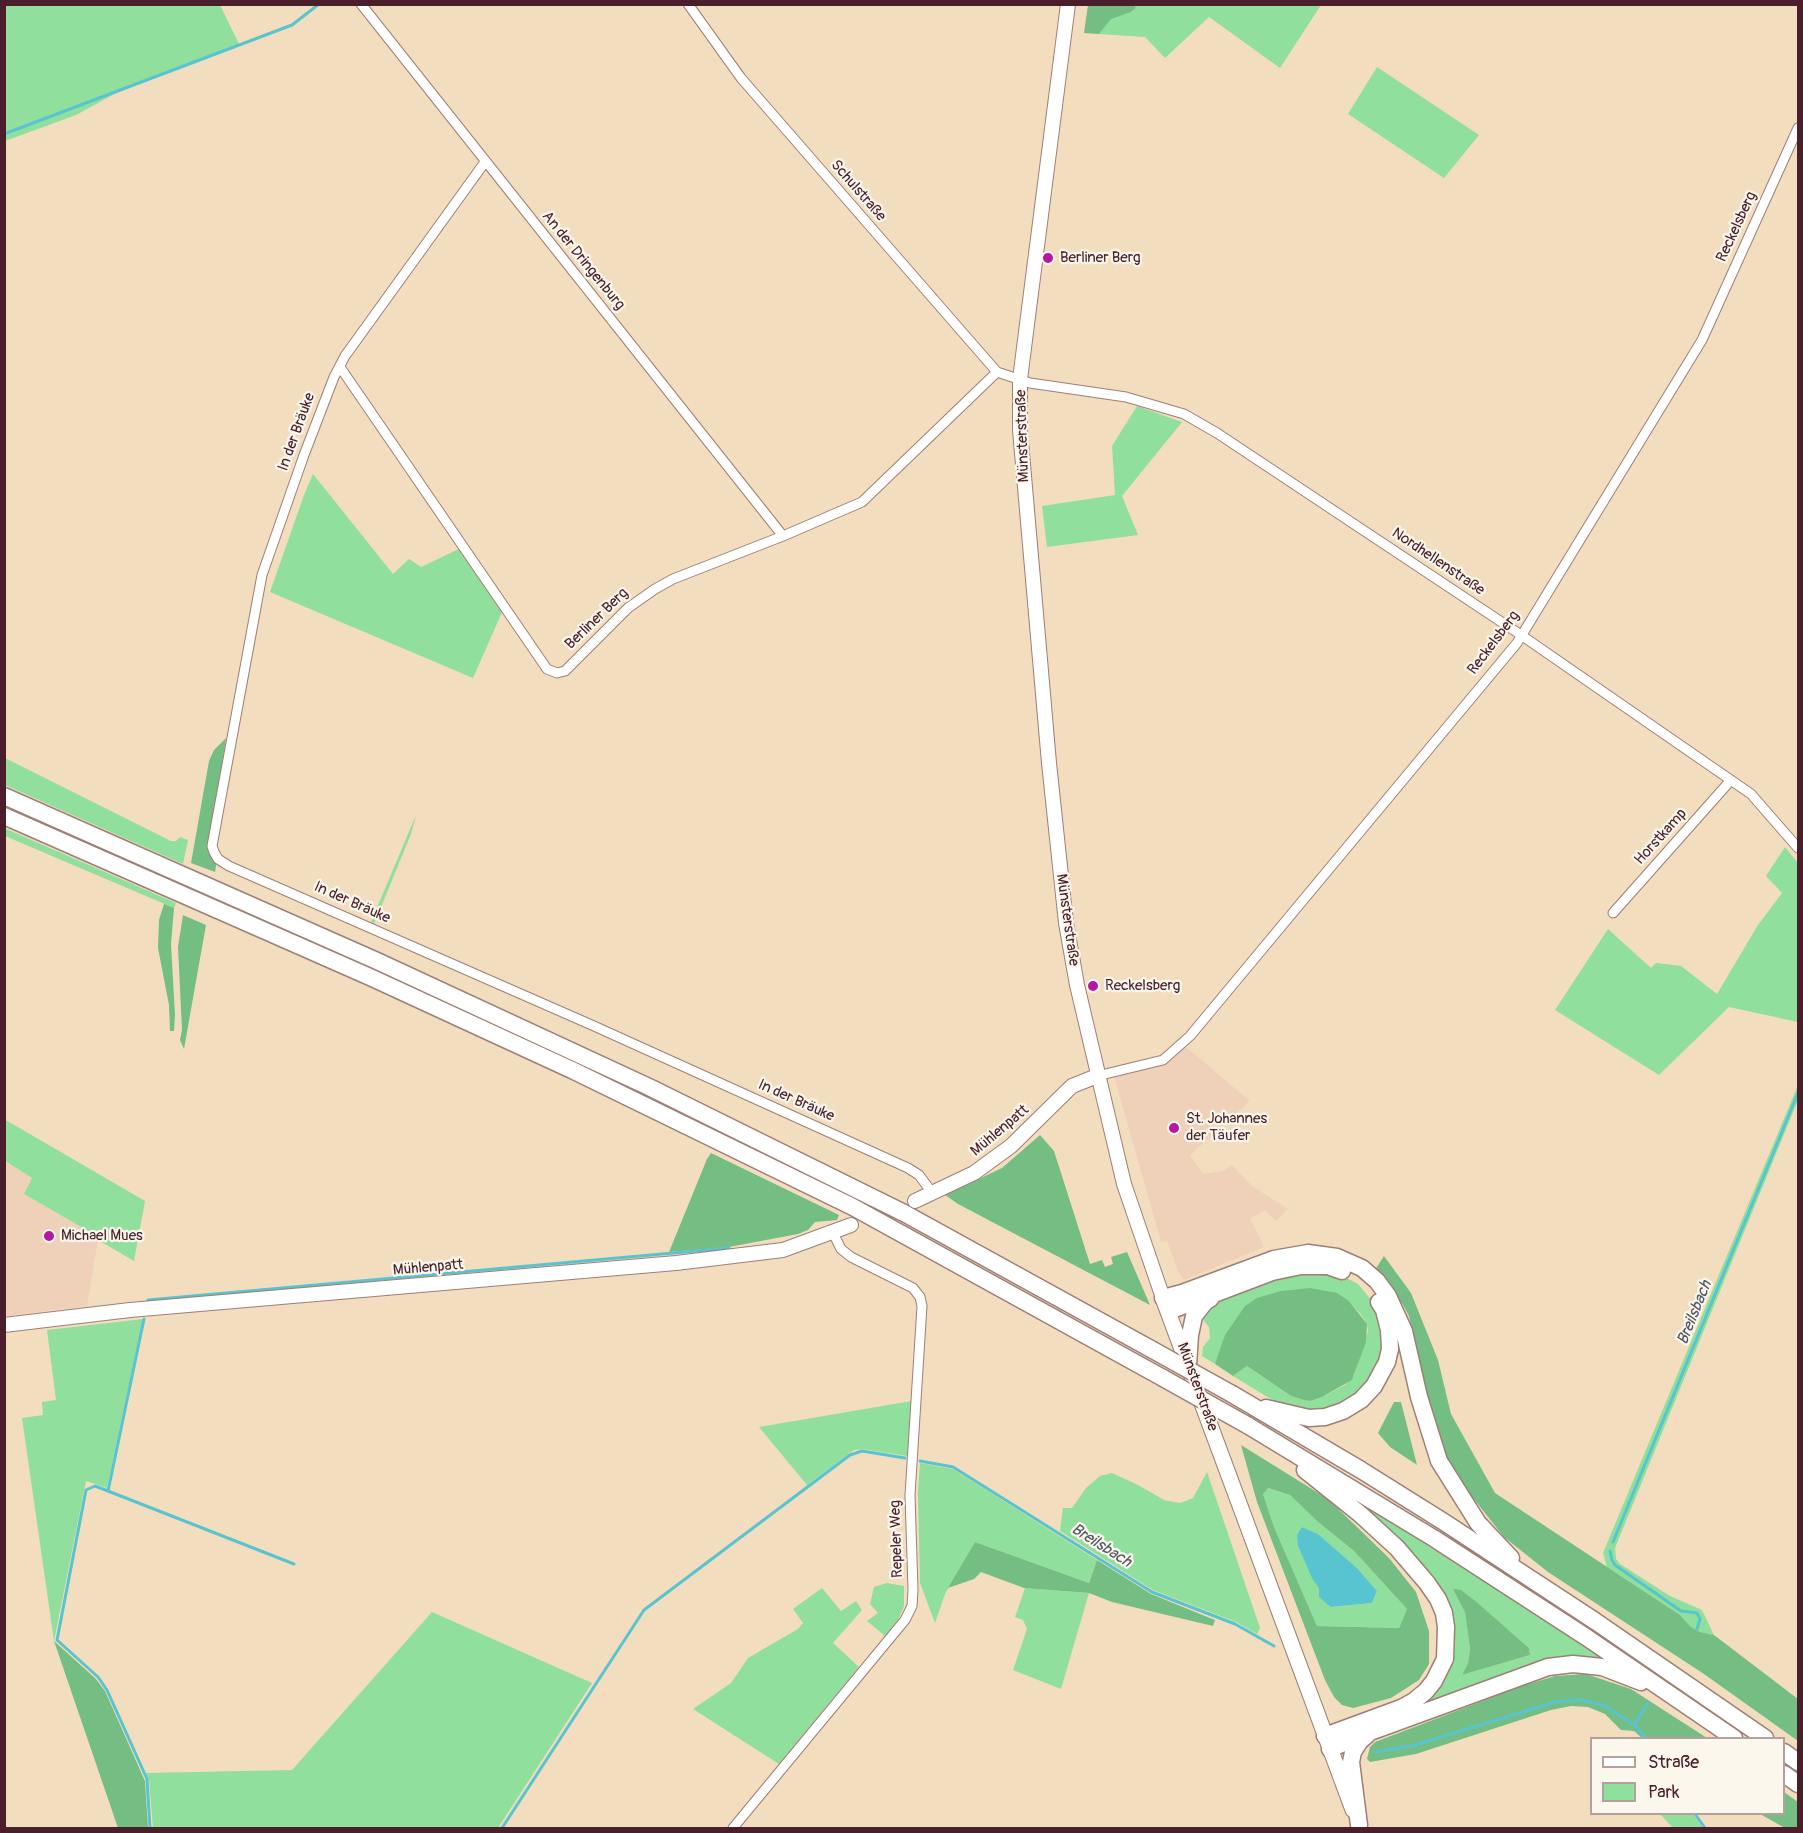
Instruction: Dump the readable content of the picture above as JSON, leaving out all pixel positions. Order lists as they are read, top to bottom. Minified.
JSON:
{"streets":{"main road":["Münsterstraße","Mühlenpatt"],"street":["Schulstraße","Reckelsberg","An der Dringenburg","In der Bräuke","Nordhellenstraße","Berliner Berg","Horstkamp","Repeler Weg"]},"crossings":[["Schulstraße","Berliner Berg"],["Reckelsberg","Münsterstraße"],["Reckelsberg","Nordhellenstraße"],["Reckelsberg","Mühlenpatt"],["An der Dringenburg","In der Bräuke"],["An der Dringenburg","Berliner Berg"],["In der Bräuke","Berliner Berg"],["In der Bräuke","Mühlenpatt"],["Münsterstraße","Nordhellenstraße"],["Münsterstraße","Mühlenpatt"],["Nordhellenstraße","Horstkamp"],["Mühlenpatt","Repeler Weg"]],"water":["Breilsbach"],"places":["Berliner Berg","Reckelsberg","St. Johannes der Täufer","Michael Mues"],"legend":["Straße","Park"]}
